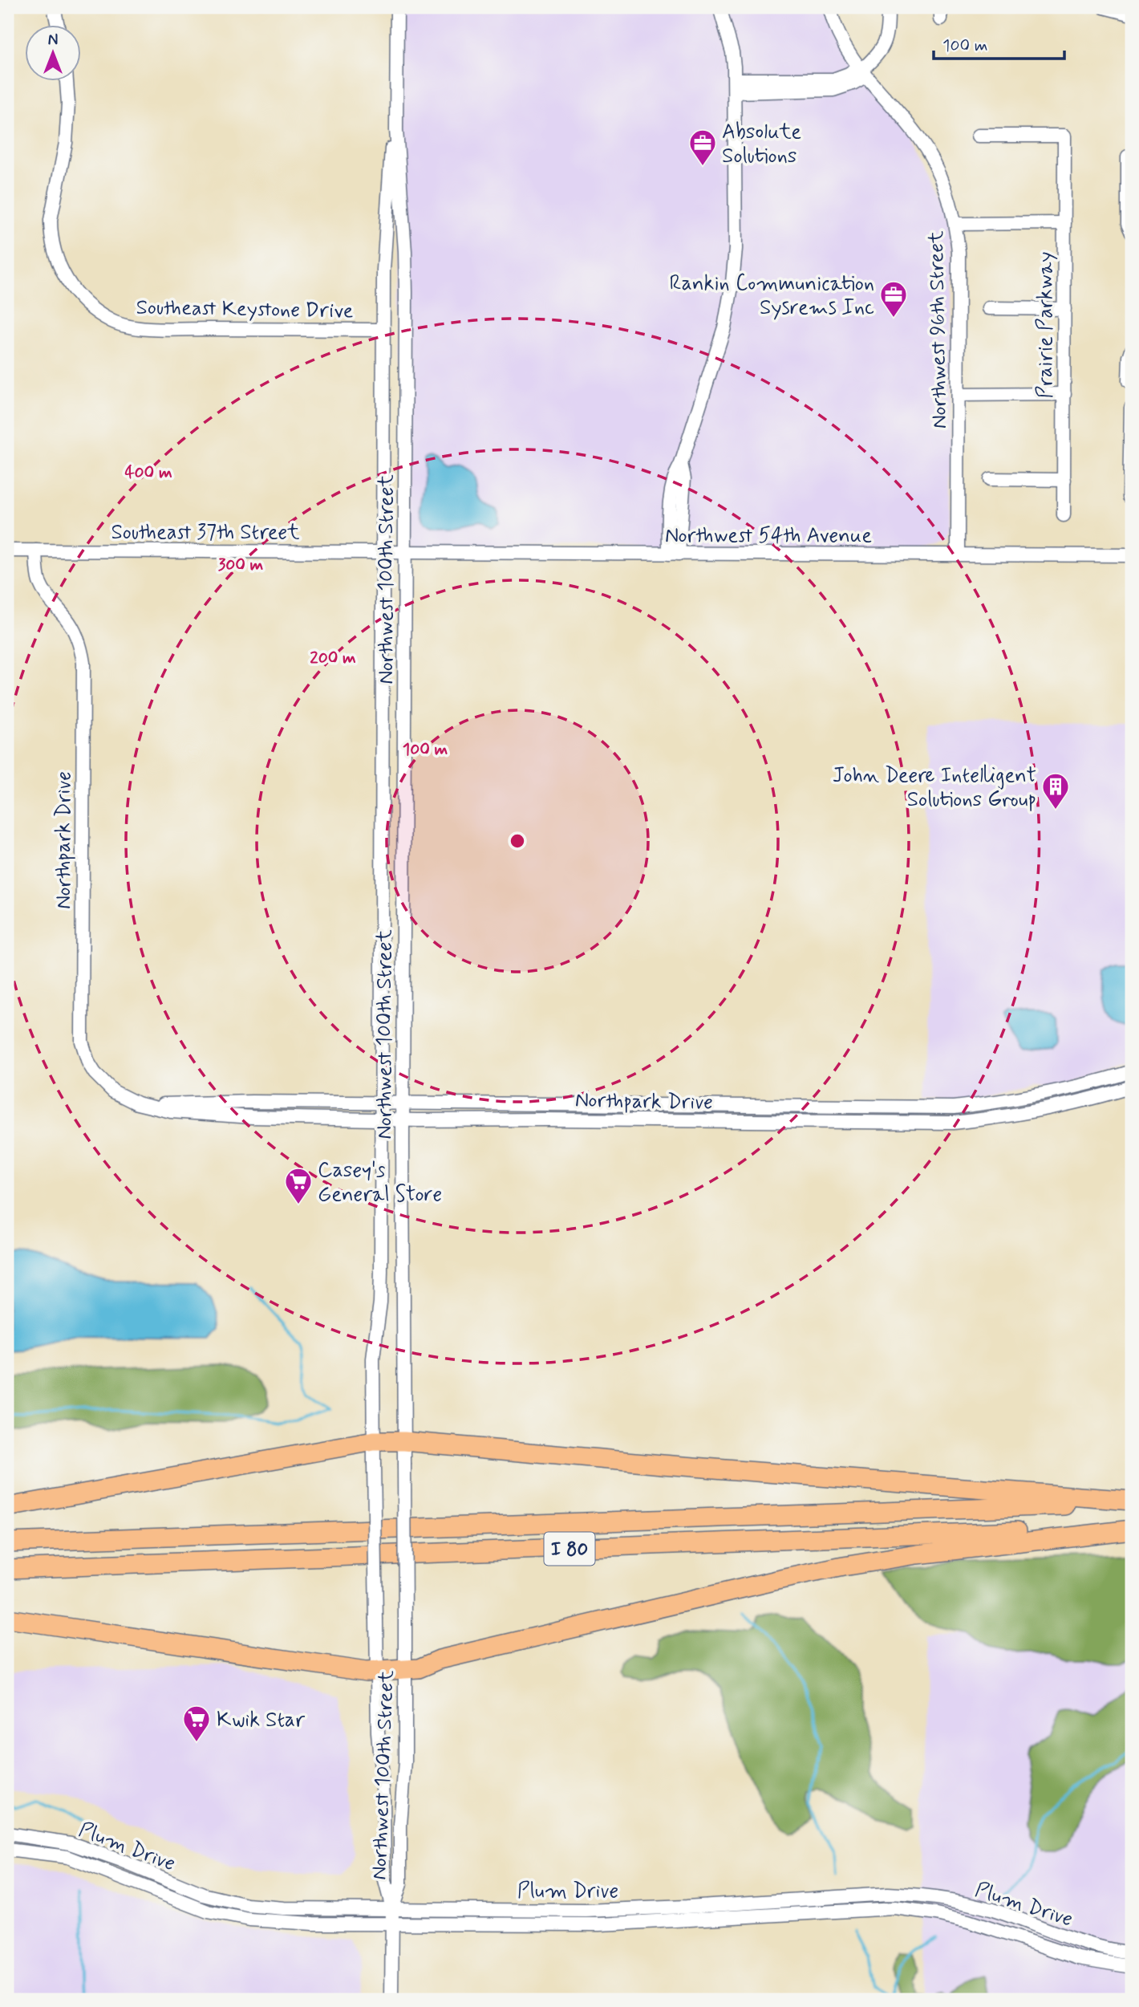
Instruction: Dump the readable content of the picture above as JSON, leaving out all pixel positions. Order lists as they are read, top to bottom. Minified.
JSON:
{"streets":{"highway":["I 80"],"street":["Southeast Keystone Drive","Prairie Parkway","Northwest 96th Street","Southeast 37th Street","Northwest 54th Avenue","Northwest 100th Street","Northpark Drive","Plum Drive"]},"crossings":[["Southeast Keystone Drive","Northwest 100th Street"],["Northwest 96th Street","Northwest 54th Avenue"],["Southeast 37th Street","Northwest 54th Avenue"],["Southeast 37th Street","Northwest 100th Street"],["Southeast 37th Street","Northpark Drive"],["Northwest 54th Avenue","Northwest 100th Street"],["Northwest 100th Street","Northpark Drive"],["Northwest 100th Street","Plum Drive"]],"places":{"office":["Absolute Solutions","Rankin Communication Sysrems Inc"],"building":["John Deere Intelligent Solutions Group"],"supermarket":["Casey's General Store","Kwik Star"]},"scale_bar":"100 m","north":"top","rings":["400 m","300 m","200 m","100 m"]}
